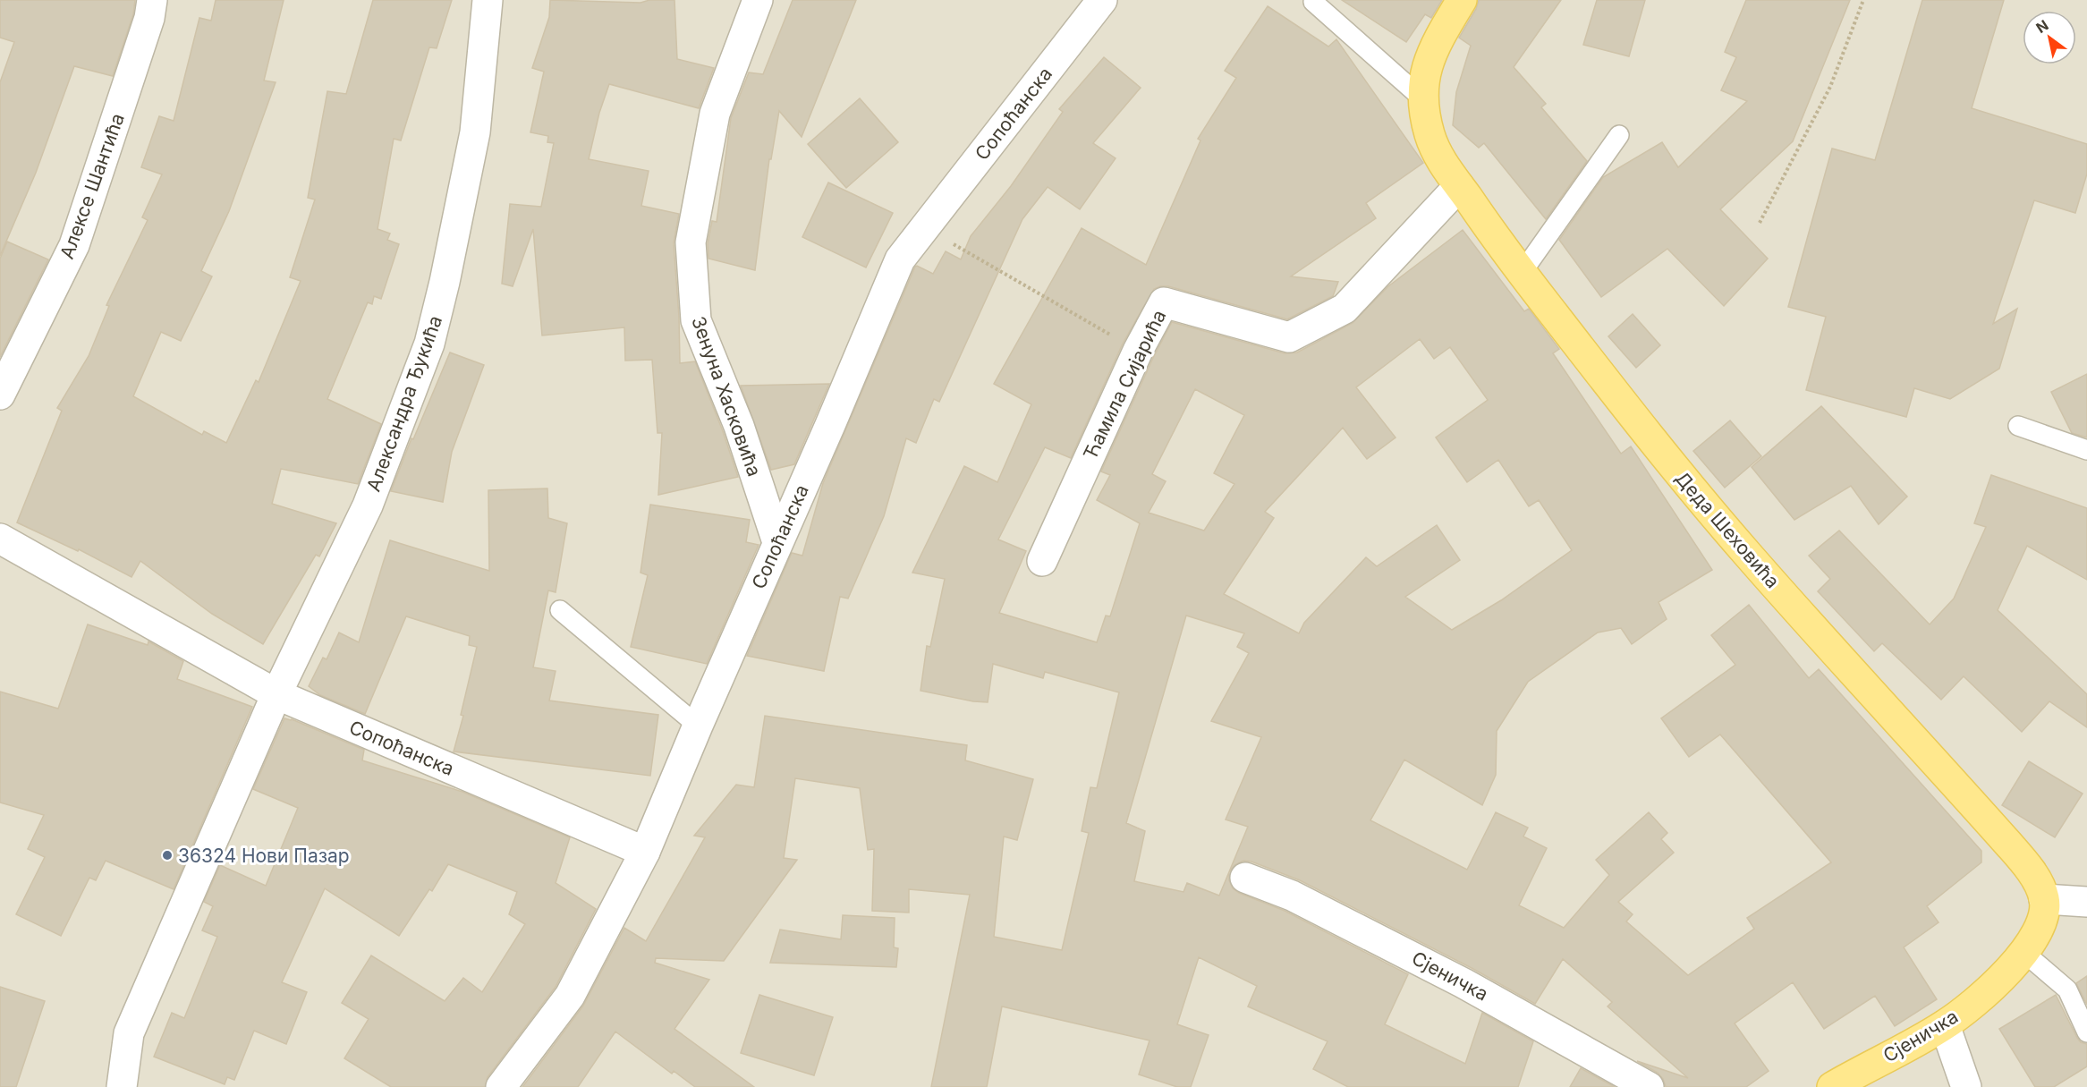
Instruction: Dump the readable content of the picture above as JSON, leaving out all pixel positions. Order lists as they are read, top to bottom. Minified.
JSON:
{"streets":{"main road":["Деда Шеховића","Сјеничка"],"street":["Сопоћанска","Алексе Шантића","Ћамила Сијарића","Зенуна Хасковића","Александра Ђукића"]},"crossings":[["Сопоћанска","Зенуна Хасковића"],["Сопоћанска","Александра Ђукића"],["Ћамила Сијарића","Деда Шеховића"],["Деда Шеховића","Сјеничка"]],"places":["36324 Нови Пазар"],"north":"top left"}
